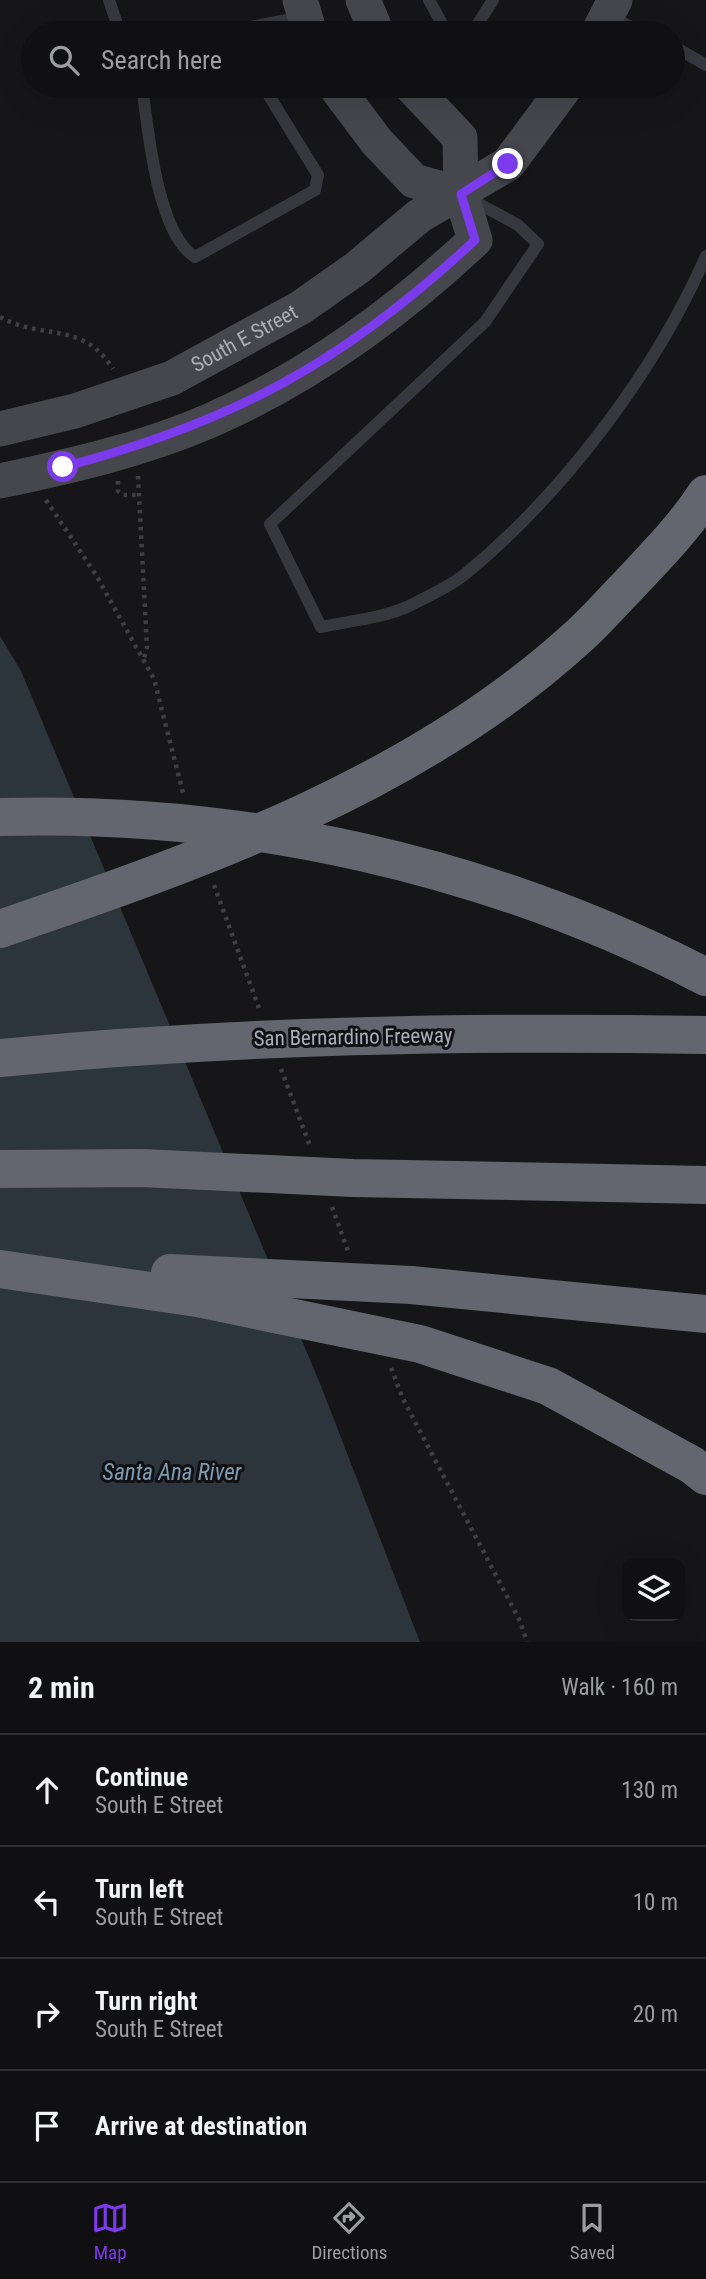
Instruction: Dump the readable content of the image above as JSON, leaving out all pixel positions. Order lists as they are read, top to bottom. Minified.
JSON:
{"streets":{"highway":["San Bernardino Freeway"],"main road":["South E Street"]},"water":["Santa Ana River"],"page":{"search":"Search here","heading":["2 min","Walk · 160 m"],"list":[["Continue","South E Street","130 m"],["Turn left","South E Street","10 m"],["Turn right","South E Street","20 m"],"Arrive at destination"],"nav":["Map","Directions","Saved"]}}
